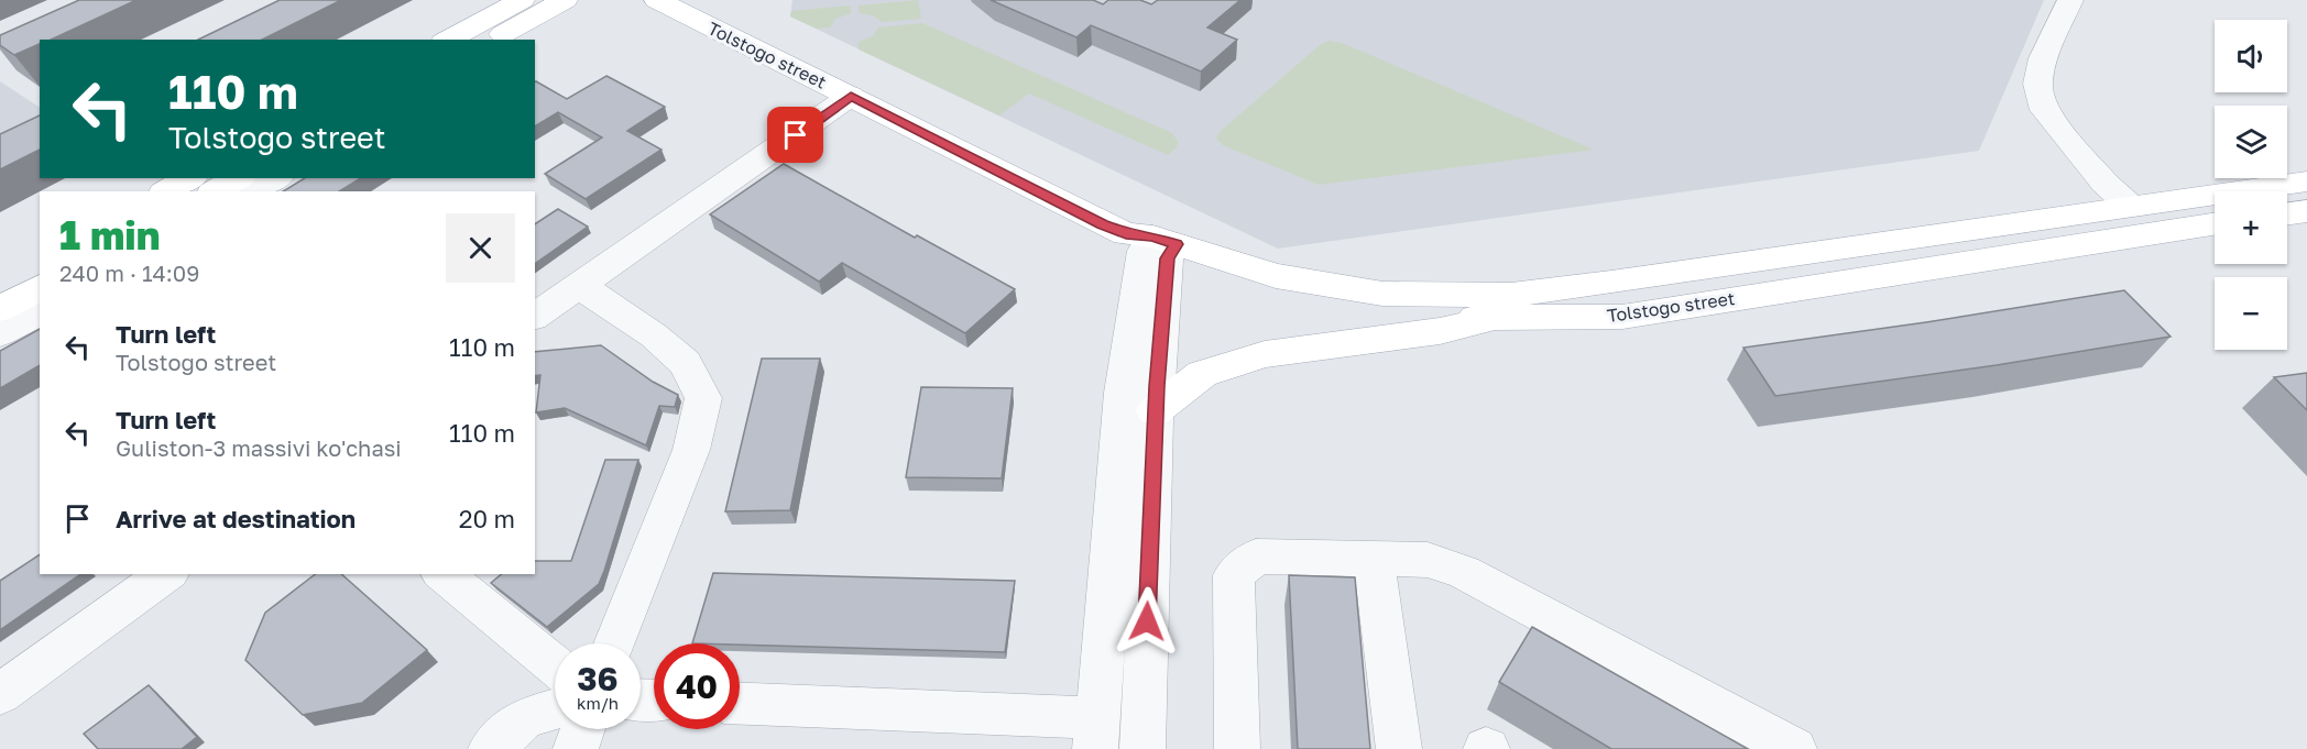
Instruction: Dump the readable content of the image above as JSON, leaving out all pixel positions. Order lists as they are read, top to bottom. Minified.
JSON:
{"streets":{"main road":["Tolstogo street"]},"page":{"map_buttons":["+","−"],"turn":["110 m","Tolstogo street"],"heading":["1 min","240 m · 14:09"],"list":[{"name":"Turn left","note":"Tolstogo street","value":"110 m"},{"name":"Turn left","note":"Guliston-3 massivi ko'chasi","value":"110 m"},{"name":"Arrive at destination","value":"20 m"}],"speed":"36 km/h","limit":"40"}}
